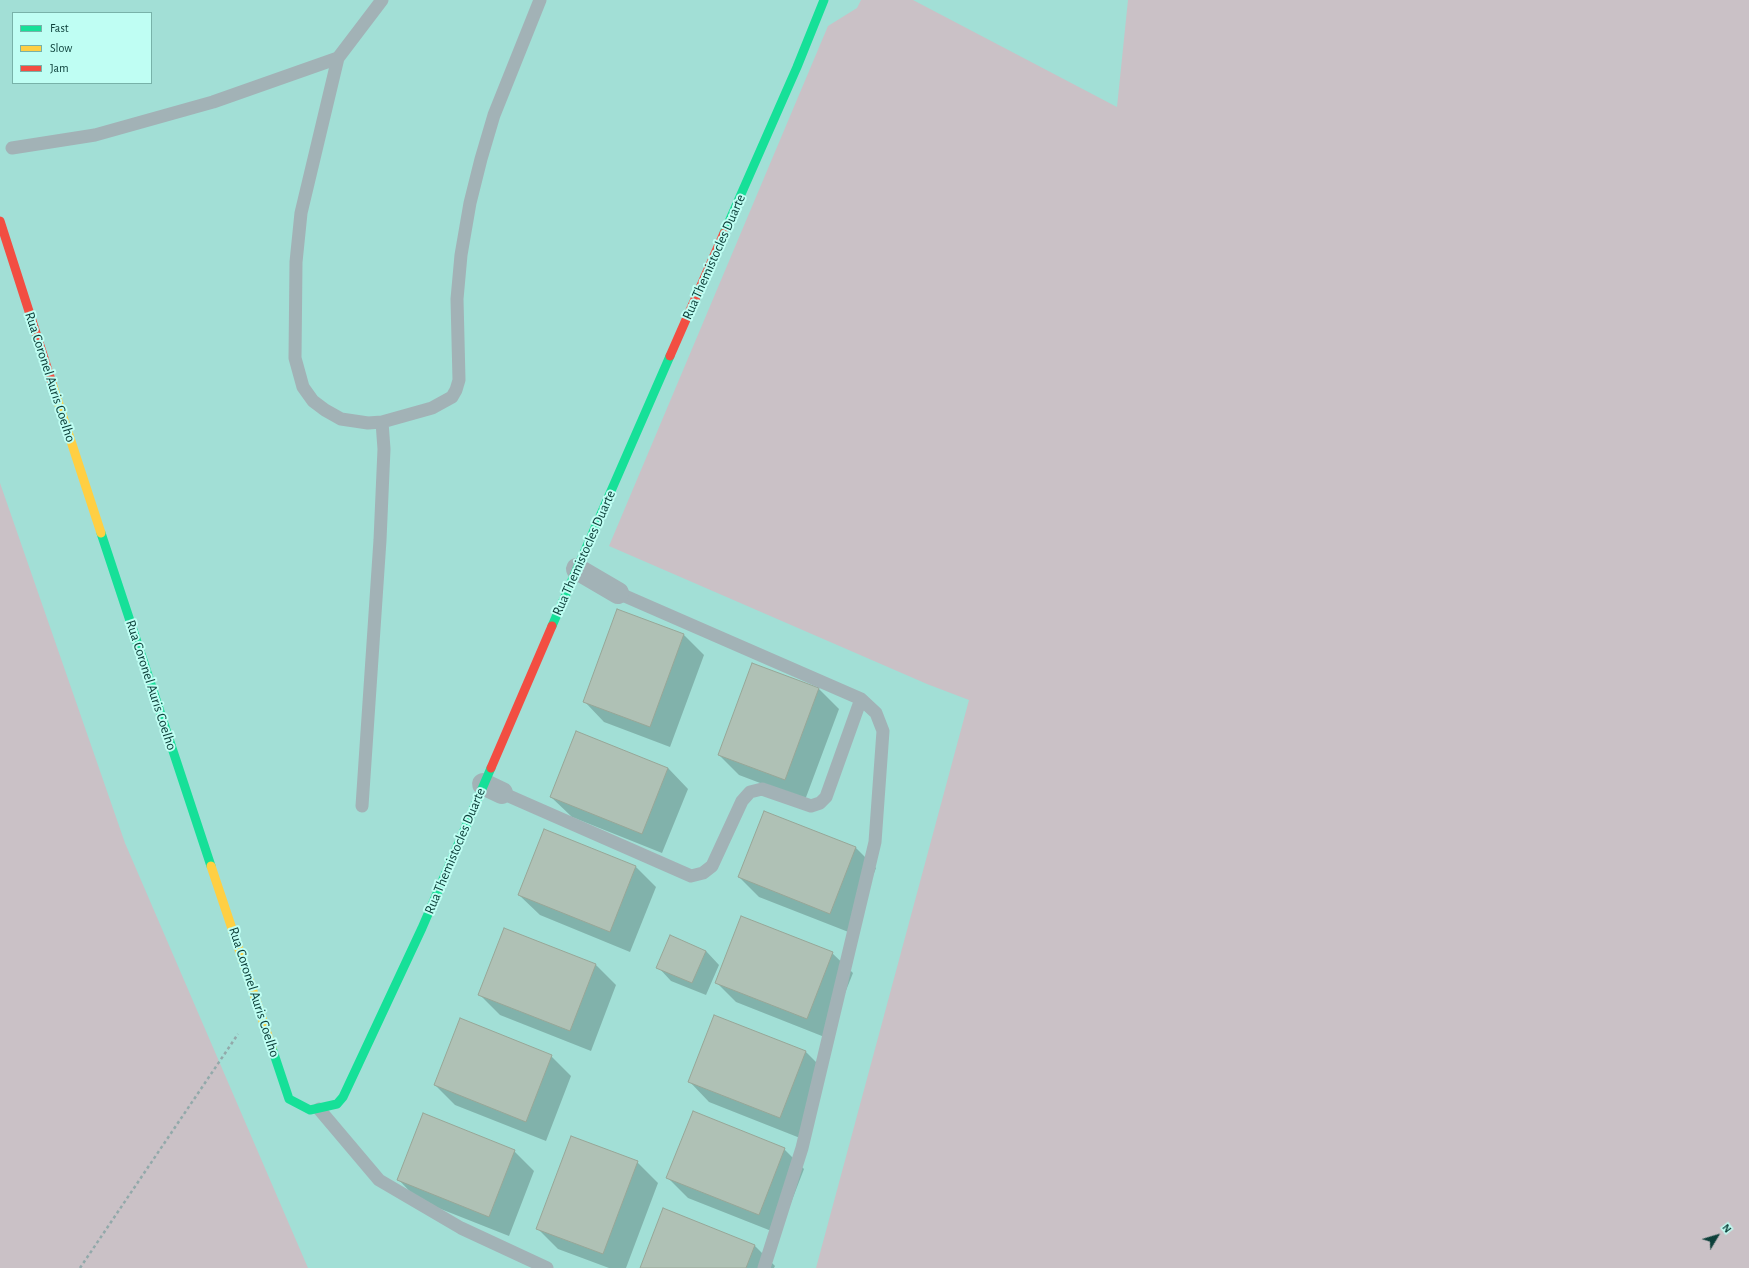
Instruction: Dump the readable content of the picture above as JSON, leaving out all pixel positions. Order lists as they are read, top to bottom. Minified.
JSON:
{"streets":{"street":["Rua Themistocles Duarte","Rua Coronel Auris Coelho"]},"crossings":[["Rua Themistocles Duarte","Rua Coronel Auris Coelho"]],"legend":["Fast","Slow","Jam"],"north":"top right"}
